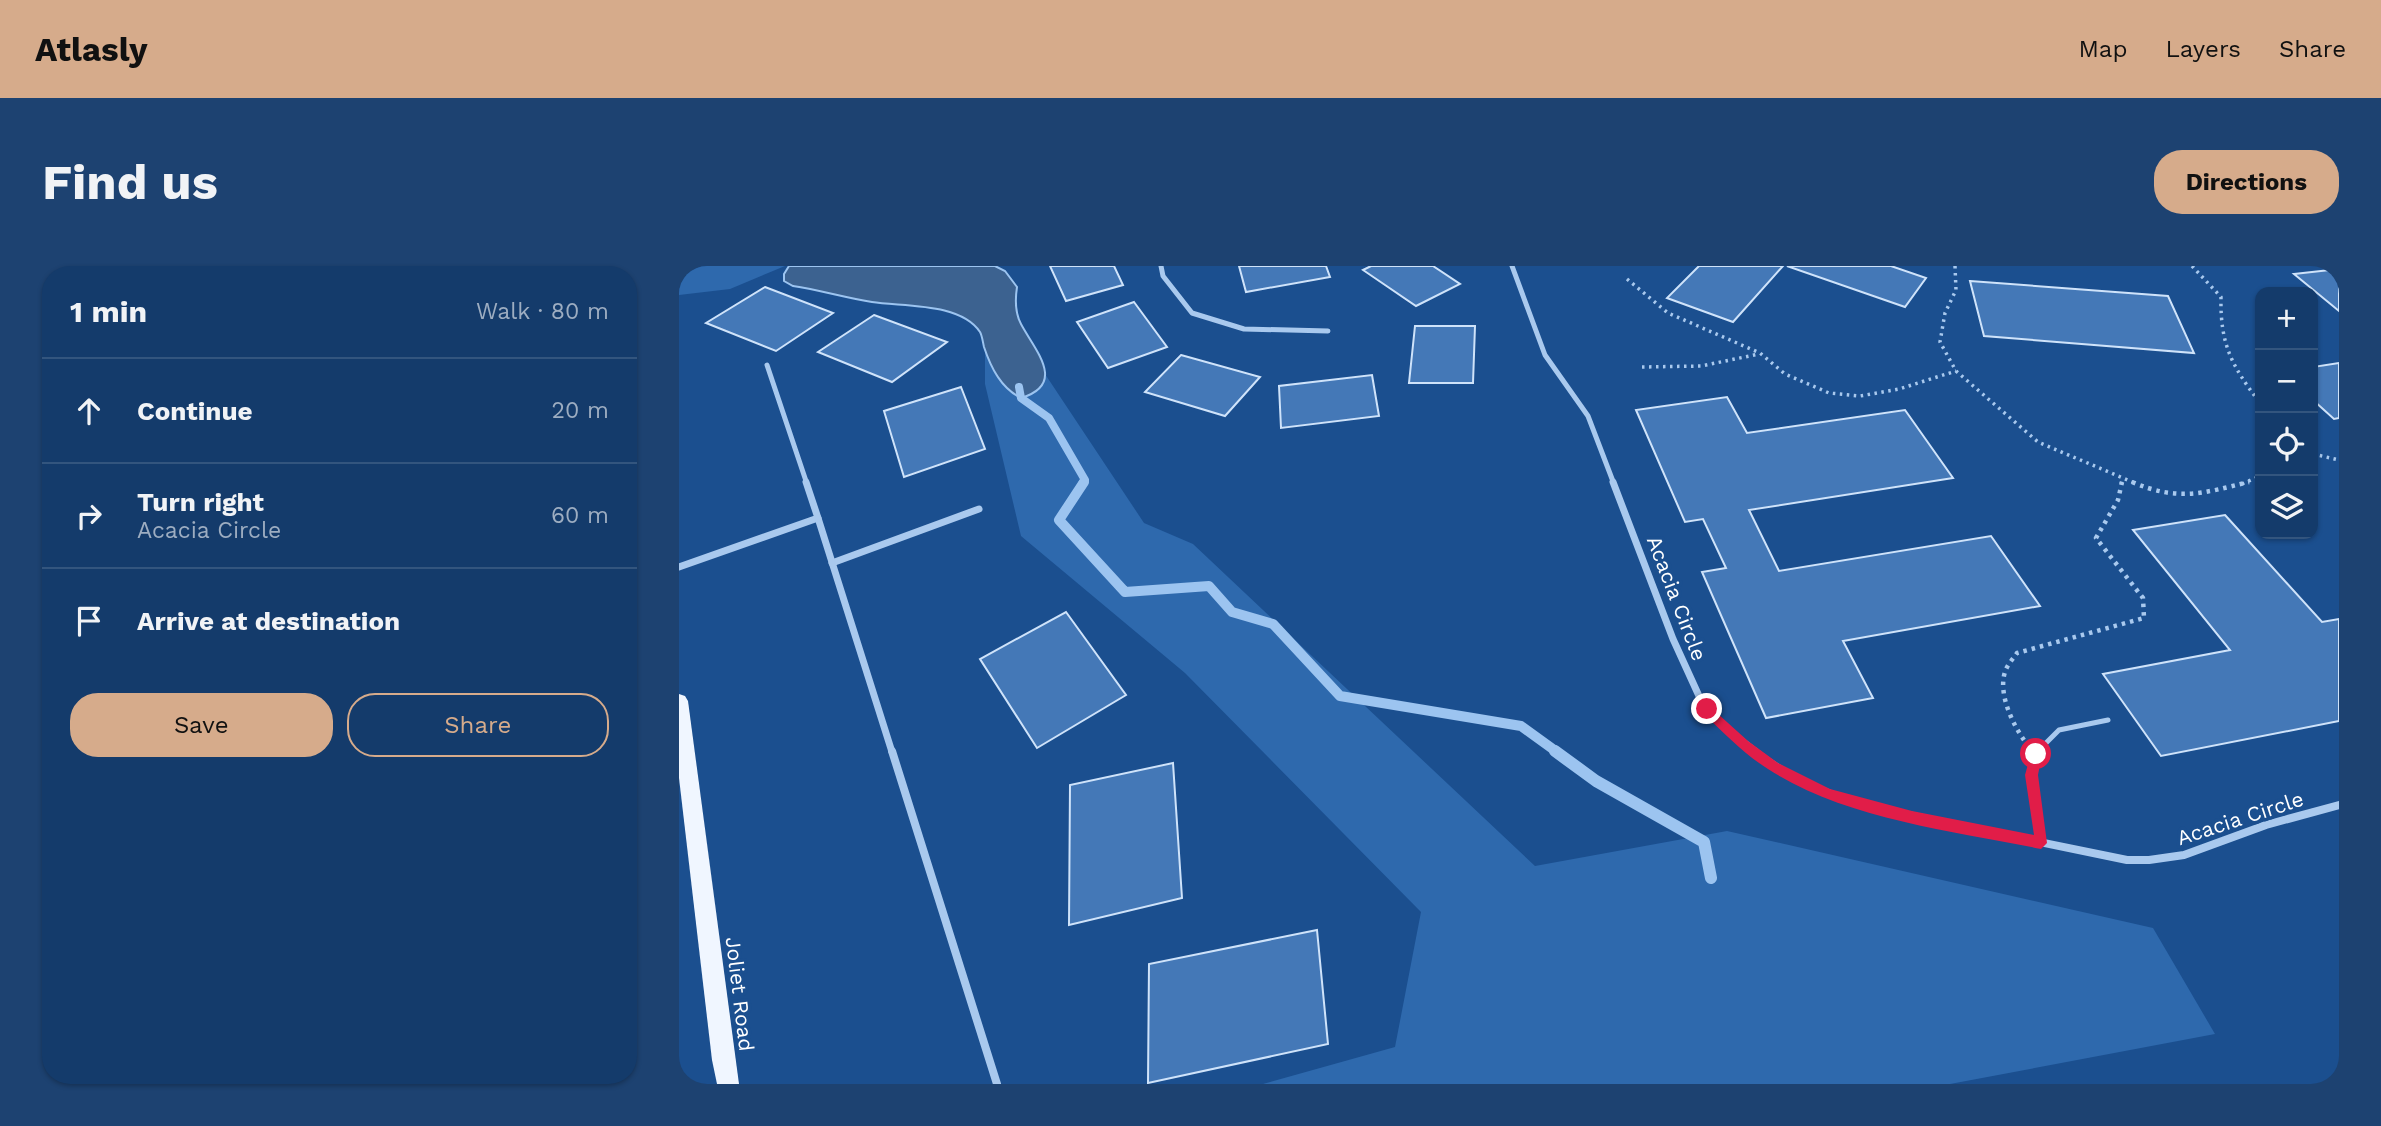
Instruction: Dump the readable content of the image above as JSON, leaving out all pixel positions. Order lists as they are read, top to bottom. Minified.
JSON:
{"streets":{"main road":["Joliet Road"],"street":["Acacia Circle"]},"page":{"header":"Atlasly","nav":["Map","Layers","Share"],"buttons":["Directions",["Save","Share"]],"title":"Find us","heading":["1 min","Walk · 80 m"],"map_buttons":["+","−"],"list":[["Continue","20 m"],["Turn right","Acacia Circle","60 m"],"Arrive at destination"]}}
